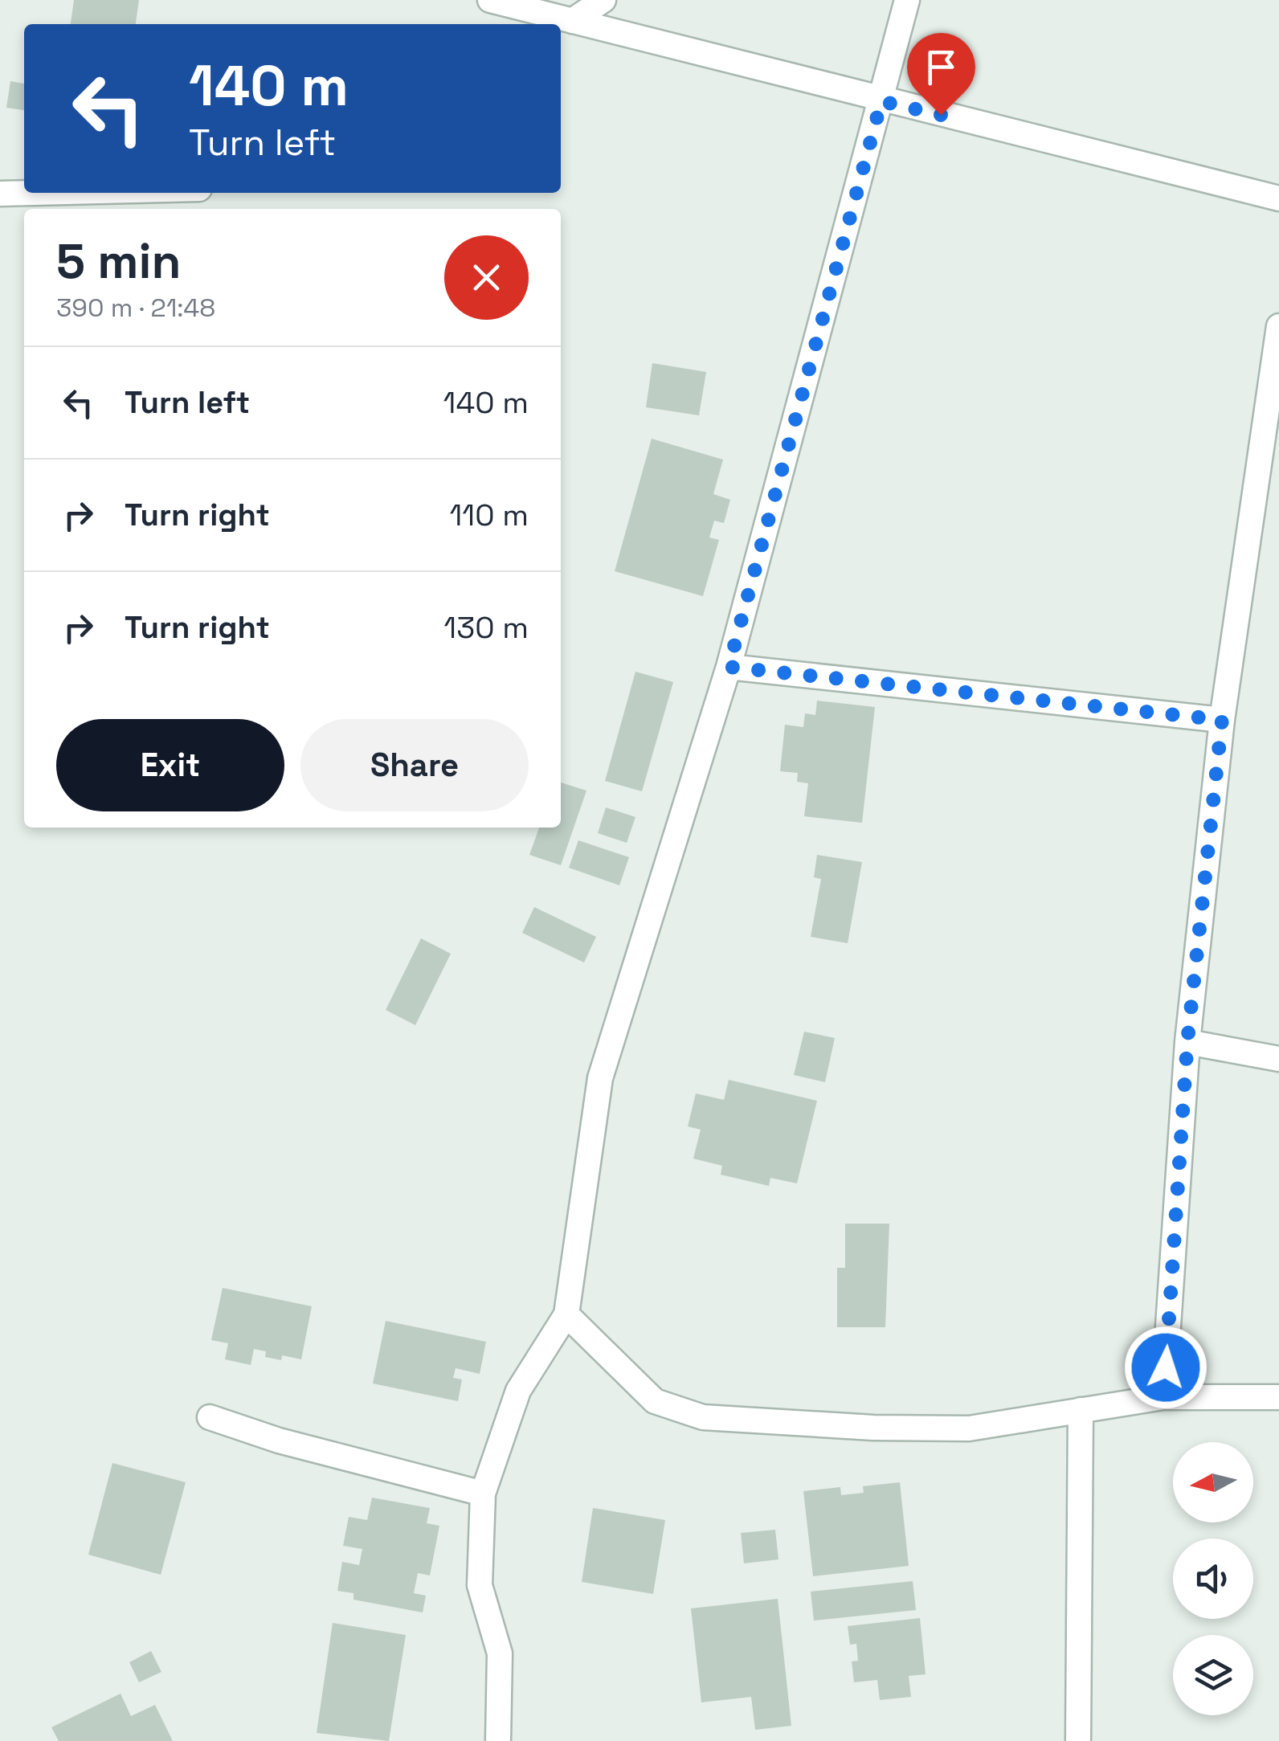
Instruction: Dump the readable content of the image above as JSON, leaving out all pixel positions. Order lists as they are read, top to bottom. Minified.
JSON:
{"north":"left","page":{"turn":["140 m","Turn left"],"heading":["5 min","390 m · 21:48"],"list":[{"name":"Turn left","value":"140 m"},{"name":"Turn right","value":"110 m"},{"name":"Turn right","value":"130 m"}],"buttons":["Exit","Share"]}}
